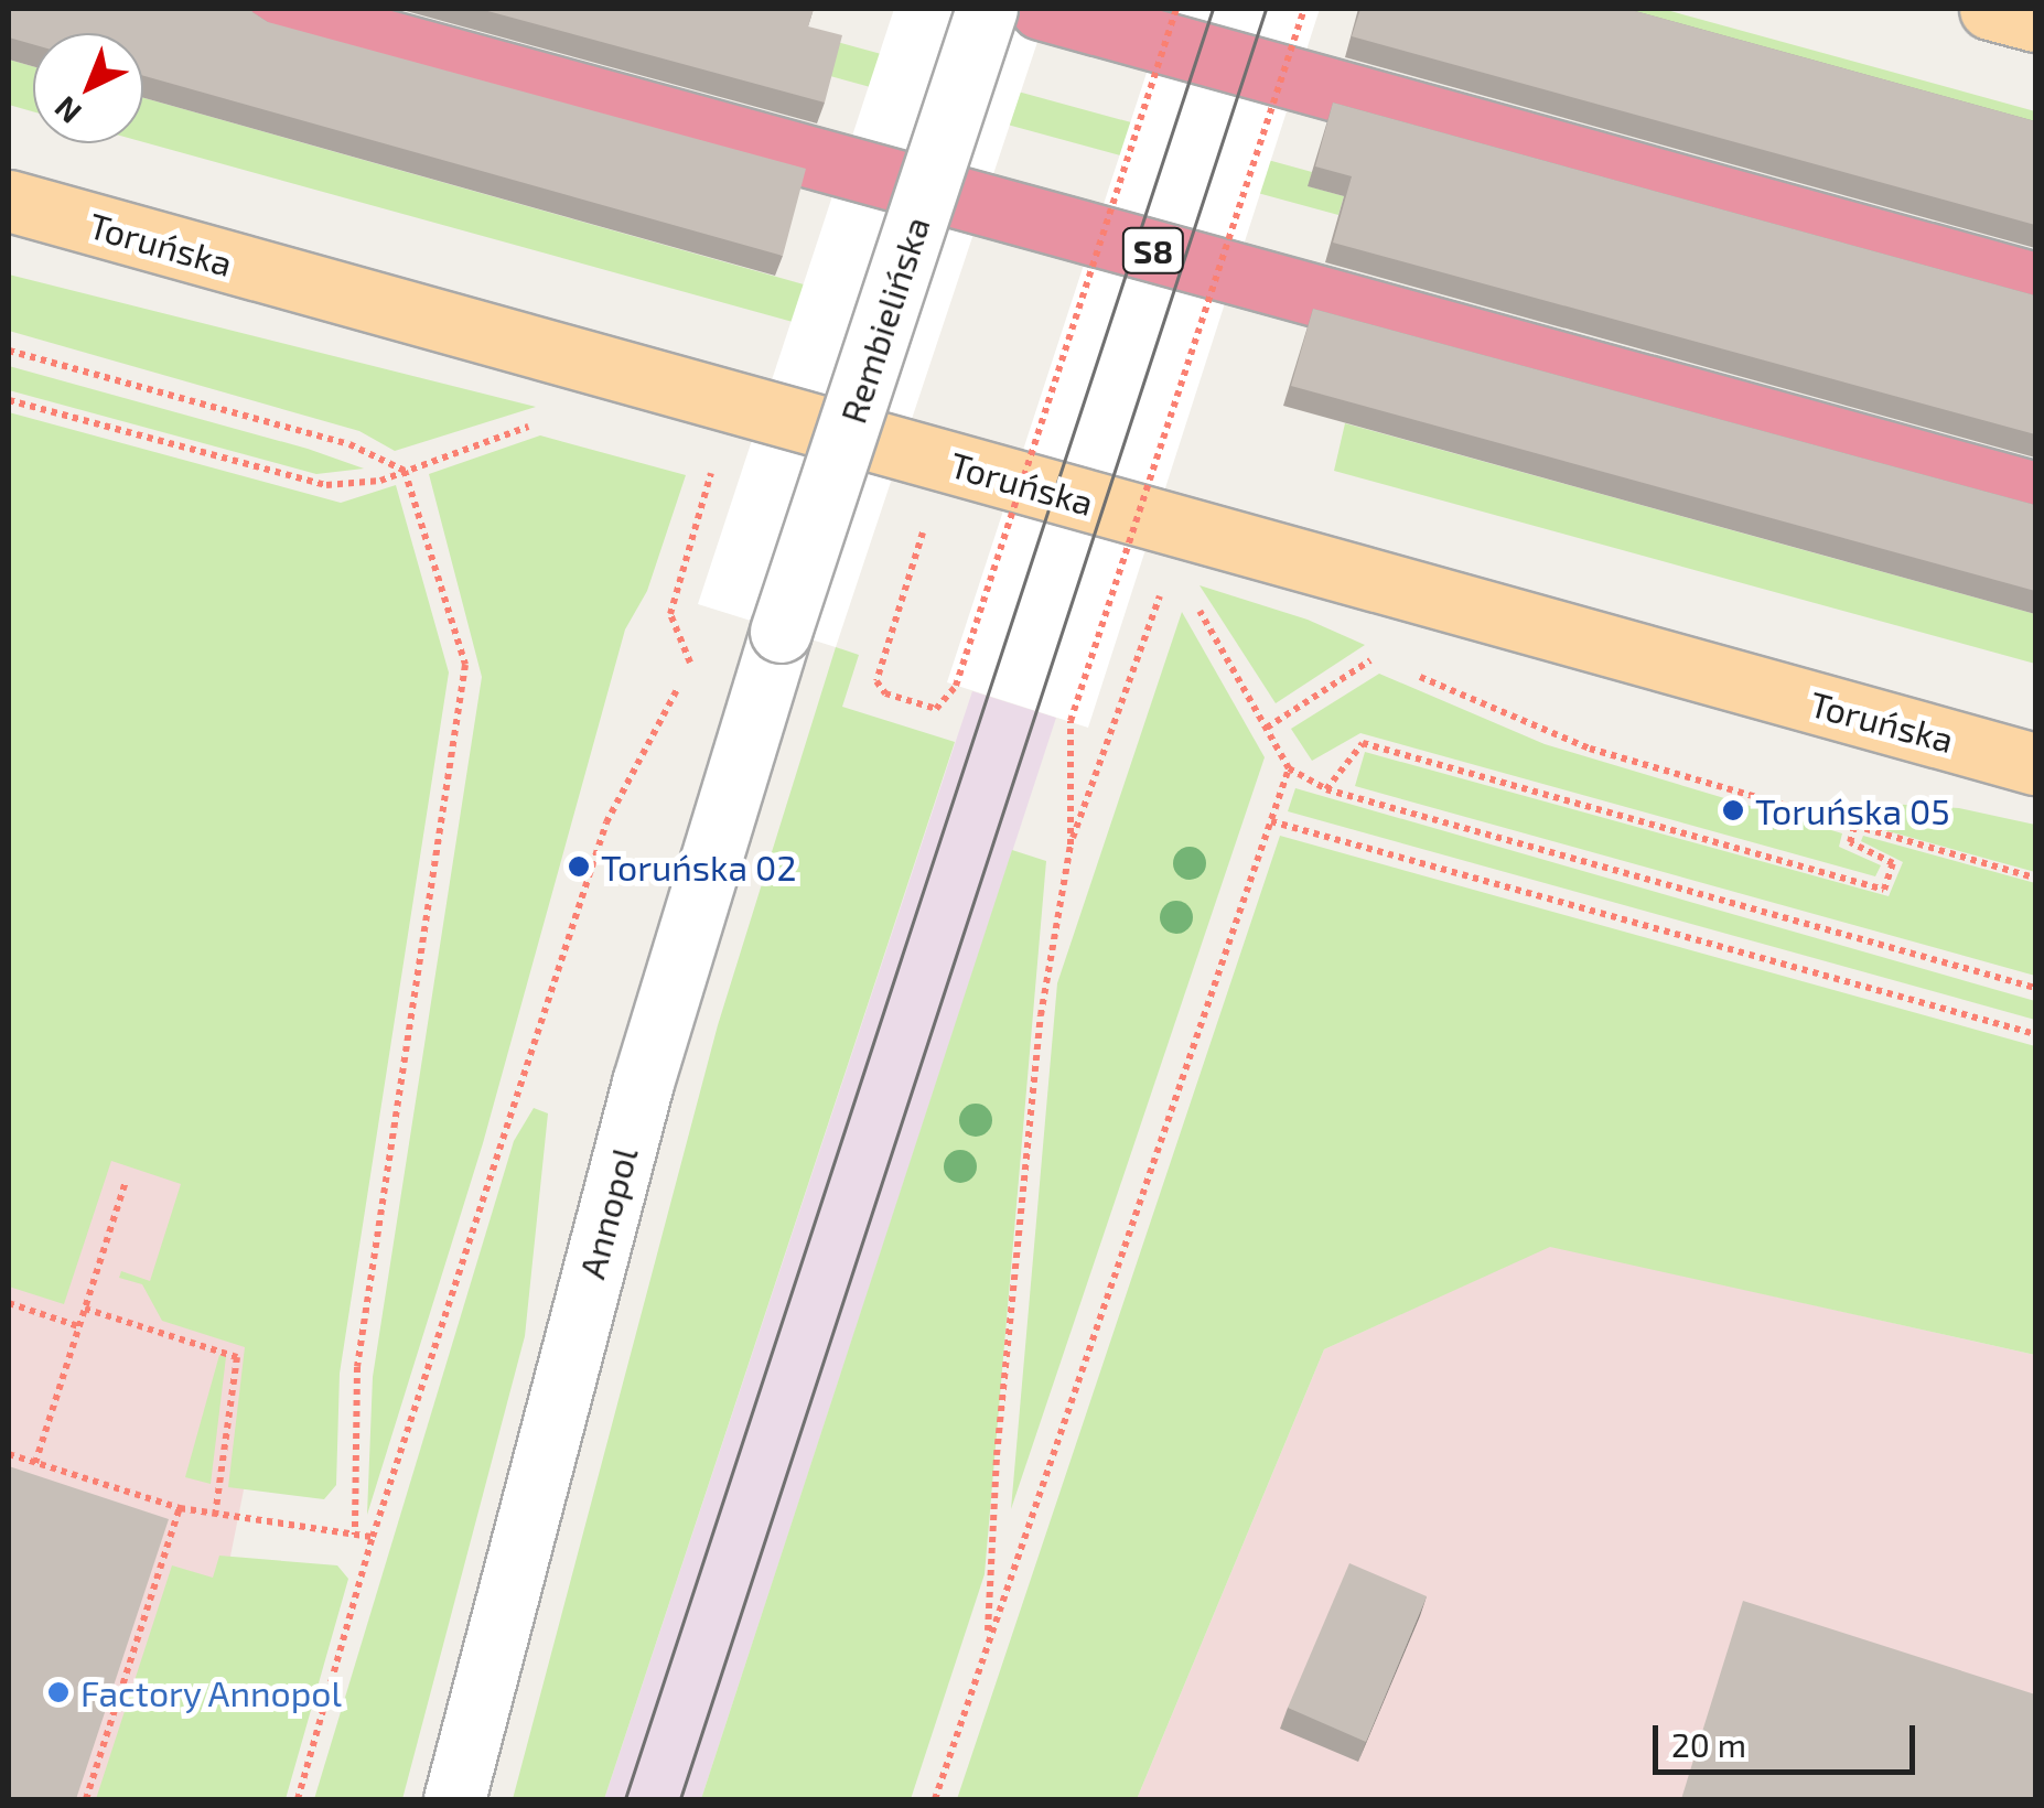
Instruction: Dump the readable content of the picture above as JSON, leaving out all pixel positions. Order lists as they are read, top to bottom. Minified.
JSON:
{"streets":{"highway":["S8"],"main road":["Toruńska"],"street":["Rembielińska","Annopol"]},"crossings":[["Rembielińska","Annopol"]],"places":["Toruńska 05","Toruńska 02","Factory Annopol"],"scale_bar":"20 m","north":"bottom left"}
